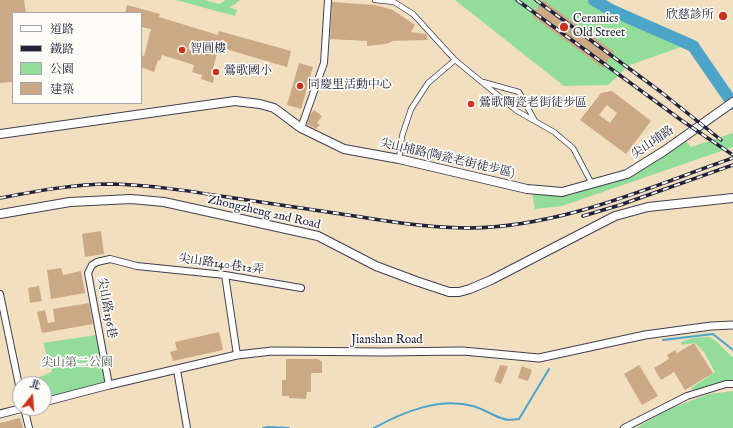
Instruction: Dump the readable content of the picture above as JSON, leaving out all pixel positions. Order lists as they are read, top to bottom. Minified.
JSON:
{"streets":{"main road":["尖山埔路","尖山埔路(陶瓷老街徒步區)","Zhongzheng 2nd Road"],"street":["尖山路140巷12弄","尖山路156巷","Jianshan Road"]},"crossings":[["尖山埔路","尖山埔路(陶瓷老街徒步區)"],["尖山路140巷12弄","尖山路156巷"],["尖山路156巷","Jianshan Road"]],"parks":["尖山第二公園"],"places":["欣慈診所","Ceramics Old Street","智圓樓","鶯歌國小","同慶里活動中心","鶯歌陶瓷老街徒步區"],"legend":["道路","鐵路","公園","建築"],"north":"top"}
